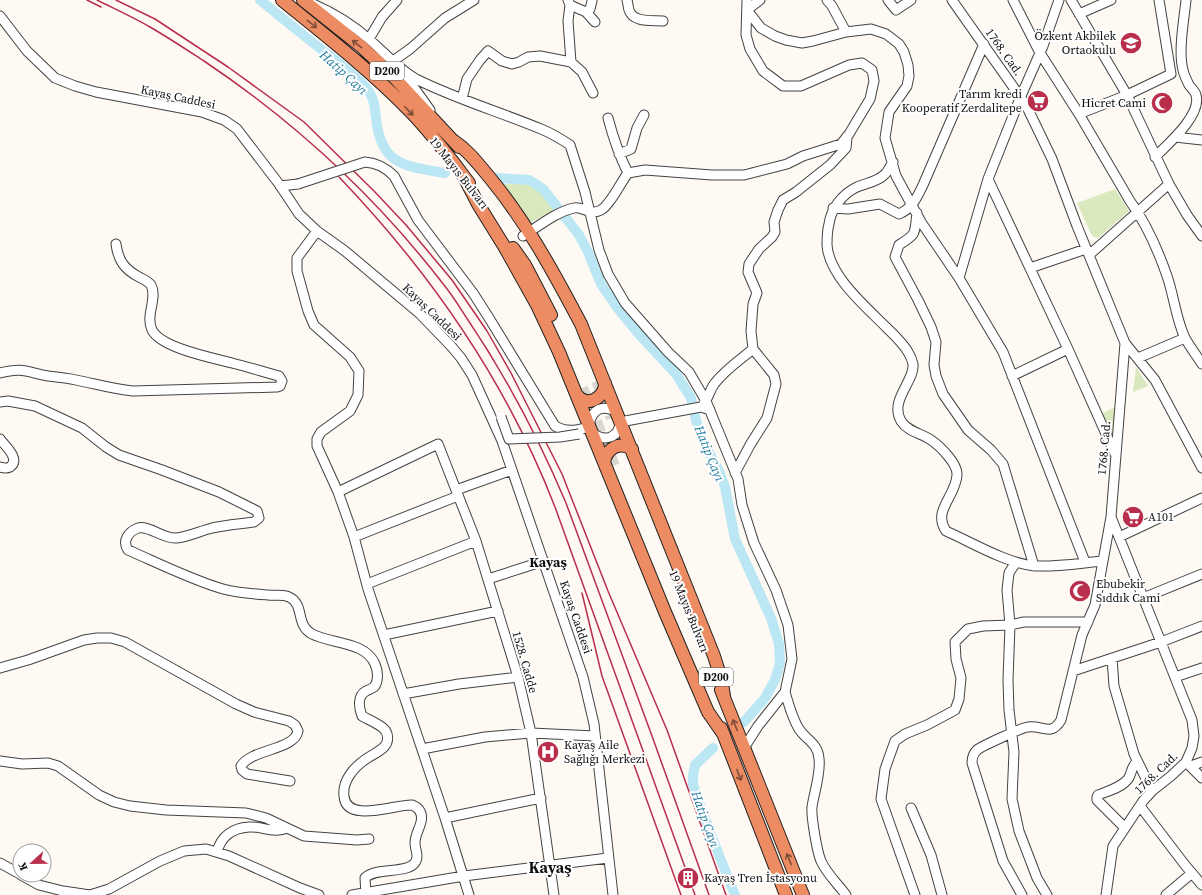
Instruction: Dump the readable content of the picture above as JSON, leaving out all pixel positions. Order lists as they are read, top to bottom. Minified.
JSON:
{"streets":{"highway":["D200","19 Mayıs Bulvarı"],"street":["1768. Cad.","Kayaş Caddesi","1528. Cadde"]},"districts":["Kayaş","Kayaş"],"water":["Hatip Çayı"],"places":{"school or university":["Özkent Akbilek Ortaokulu"],"supermarket":["Tarım kredi Kooperatif Zerdalitepe","A101"],"mosque":["Hicret Cami","Ebubekir Sıddık Cami"],"hospital":["Kayaş Aile Sağlığı Merkezi"],"building":["Kayaş Tren İstasyonu"]},"north":"left"}
